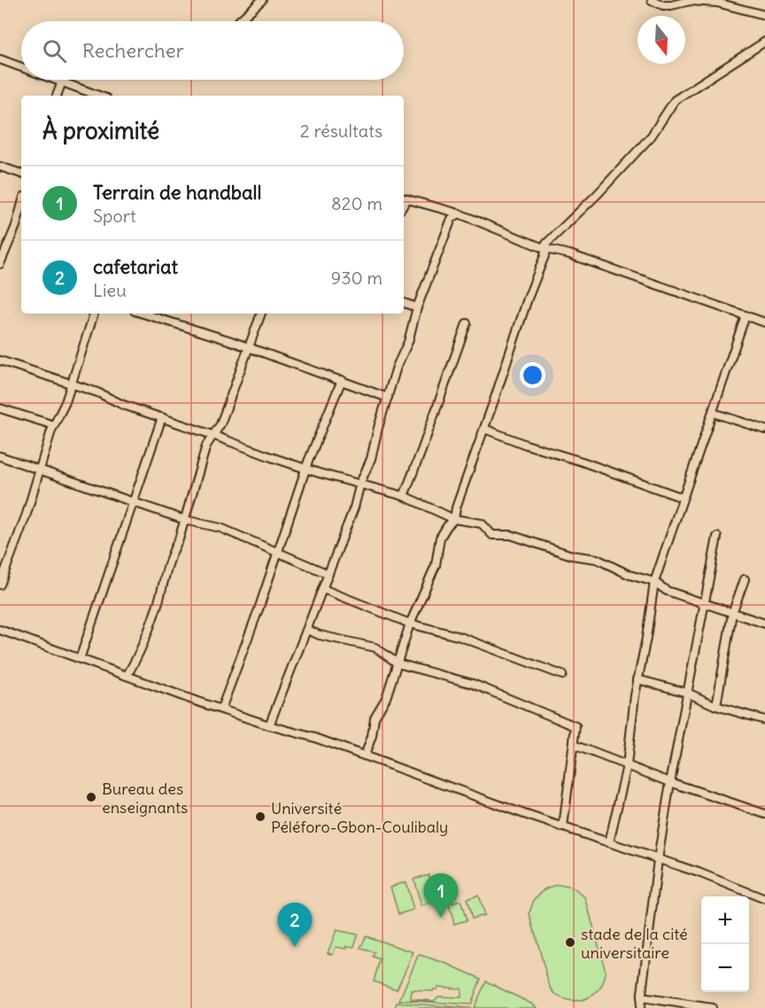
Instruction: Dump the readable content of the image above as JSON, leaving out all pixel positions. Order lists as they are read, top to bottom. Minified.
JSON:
{"places":["Bureau des enseignants","Université Péléforo-Gbon-Coulibaly","stade de la cité universitaire"],"north":"bottom","page":{"search":"Rechercher","heading":["À proximité","2 résultats"],"list":[{"mark":"1","name":"Terrain de handball","note":"Sport","value":"820 m"},{"mark":"2","name":"cafetariat","note":"Lieu","value":"930 m"}],"pins":["1","2"],"map_buttons":["+","−"]}}
